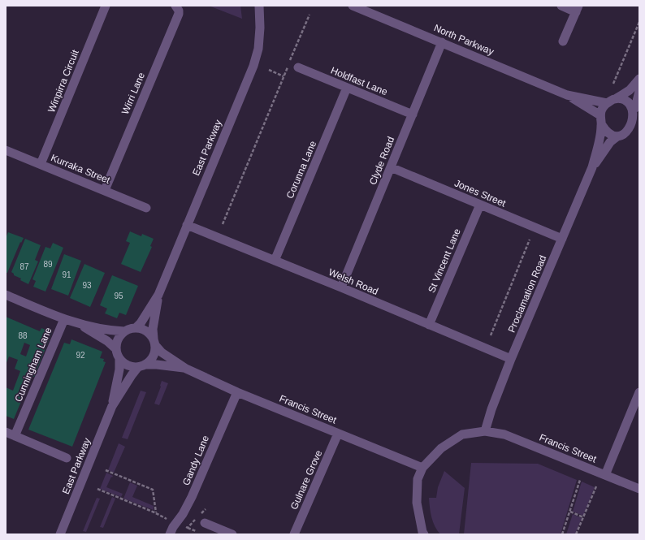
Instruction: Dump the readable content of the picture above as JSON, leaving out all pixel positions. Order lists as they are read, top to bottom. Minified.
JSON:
{"streets":{"street":["North Parkway","Winpirra Circuit","Holdfast Lane","Wirri Lane","East Parkway","Clyde Road","Kurraka Street","Corunna Lane","Jones Street","St Vincent Lane","Welsh Road","Proclamation Road","Cunningham Lane","Francis Street","Gandy Lane","Gulnare Grove"]},"crossings":[["North Parkway","Clyde Road"],["North Parkway","Proclamation Road"],["Winpirra Circuit","Kurraka Street"],["Holdfast Lane","Clyde Road"],["Holdfast Lane","Corunna Lane"],["Wirri Lane","Kurraka Street"],["East Parkway","Welsh Road"],["East Parkway","Francis Street"],["Clyde Road","Jones Street"],["Clyde Road","Welsh Road"],["Corunna Lane","Welsh Road"],["Jones Street","St Vincent Lane"],["Jones Street","Proclamation Road"],["St Vincent Lane","Welsh Road"],["Welsh Road","Proclamation Road"],["Proclamation Road","Francis Street"],["Francis Street","Gandy Lane"],["Francis Street","Gulnare Grove"]],"house_numbers":["89","87","91","93","95","88","92"]}
